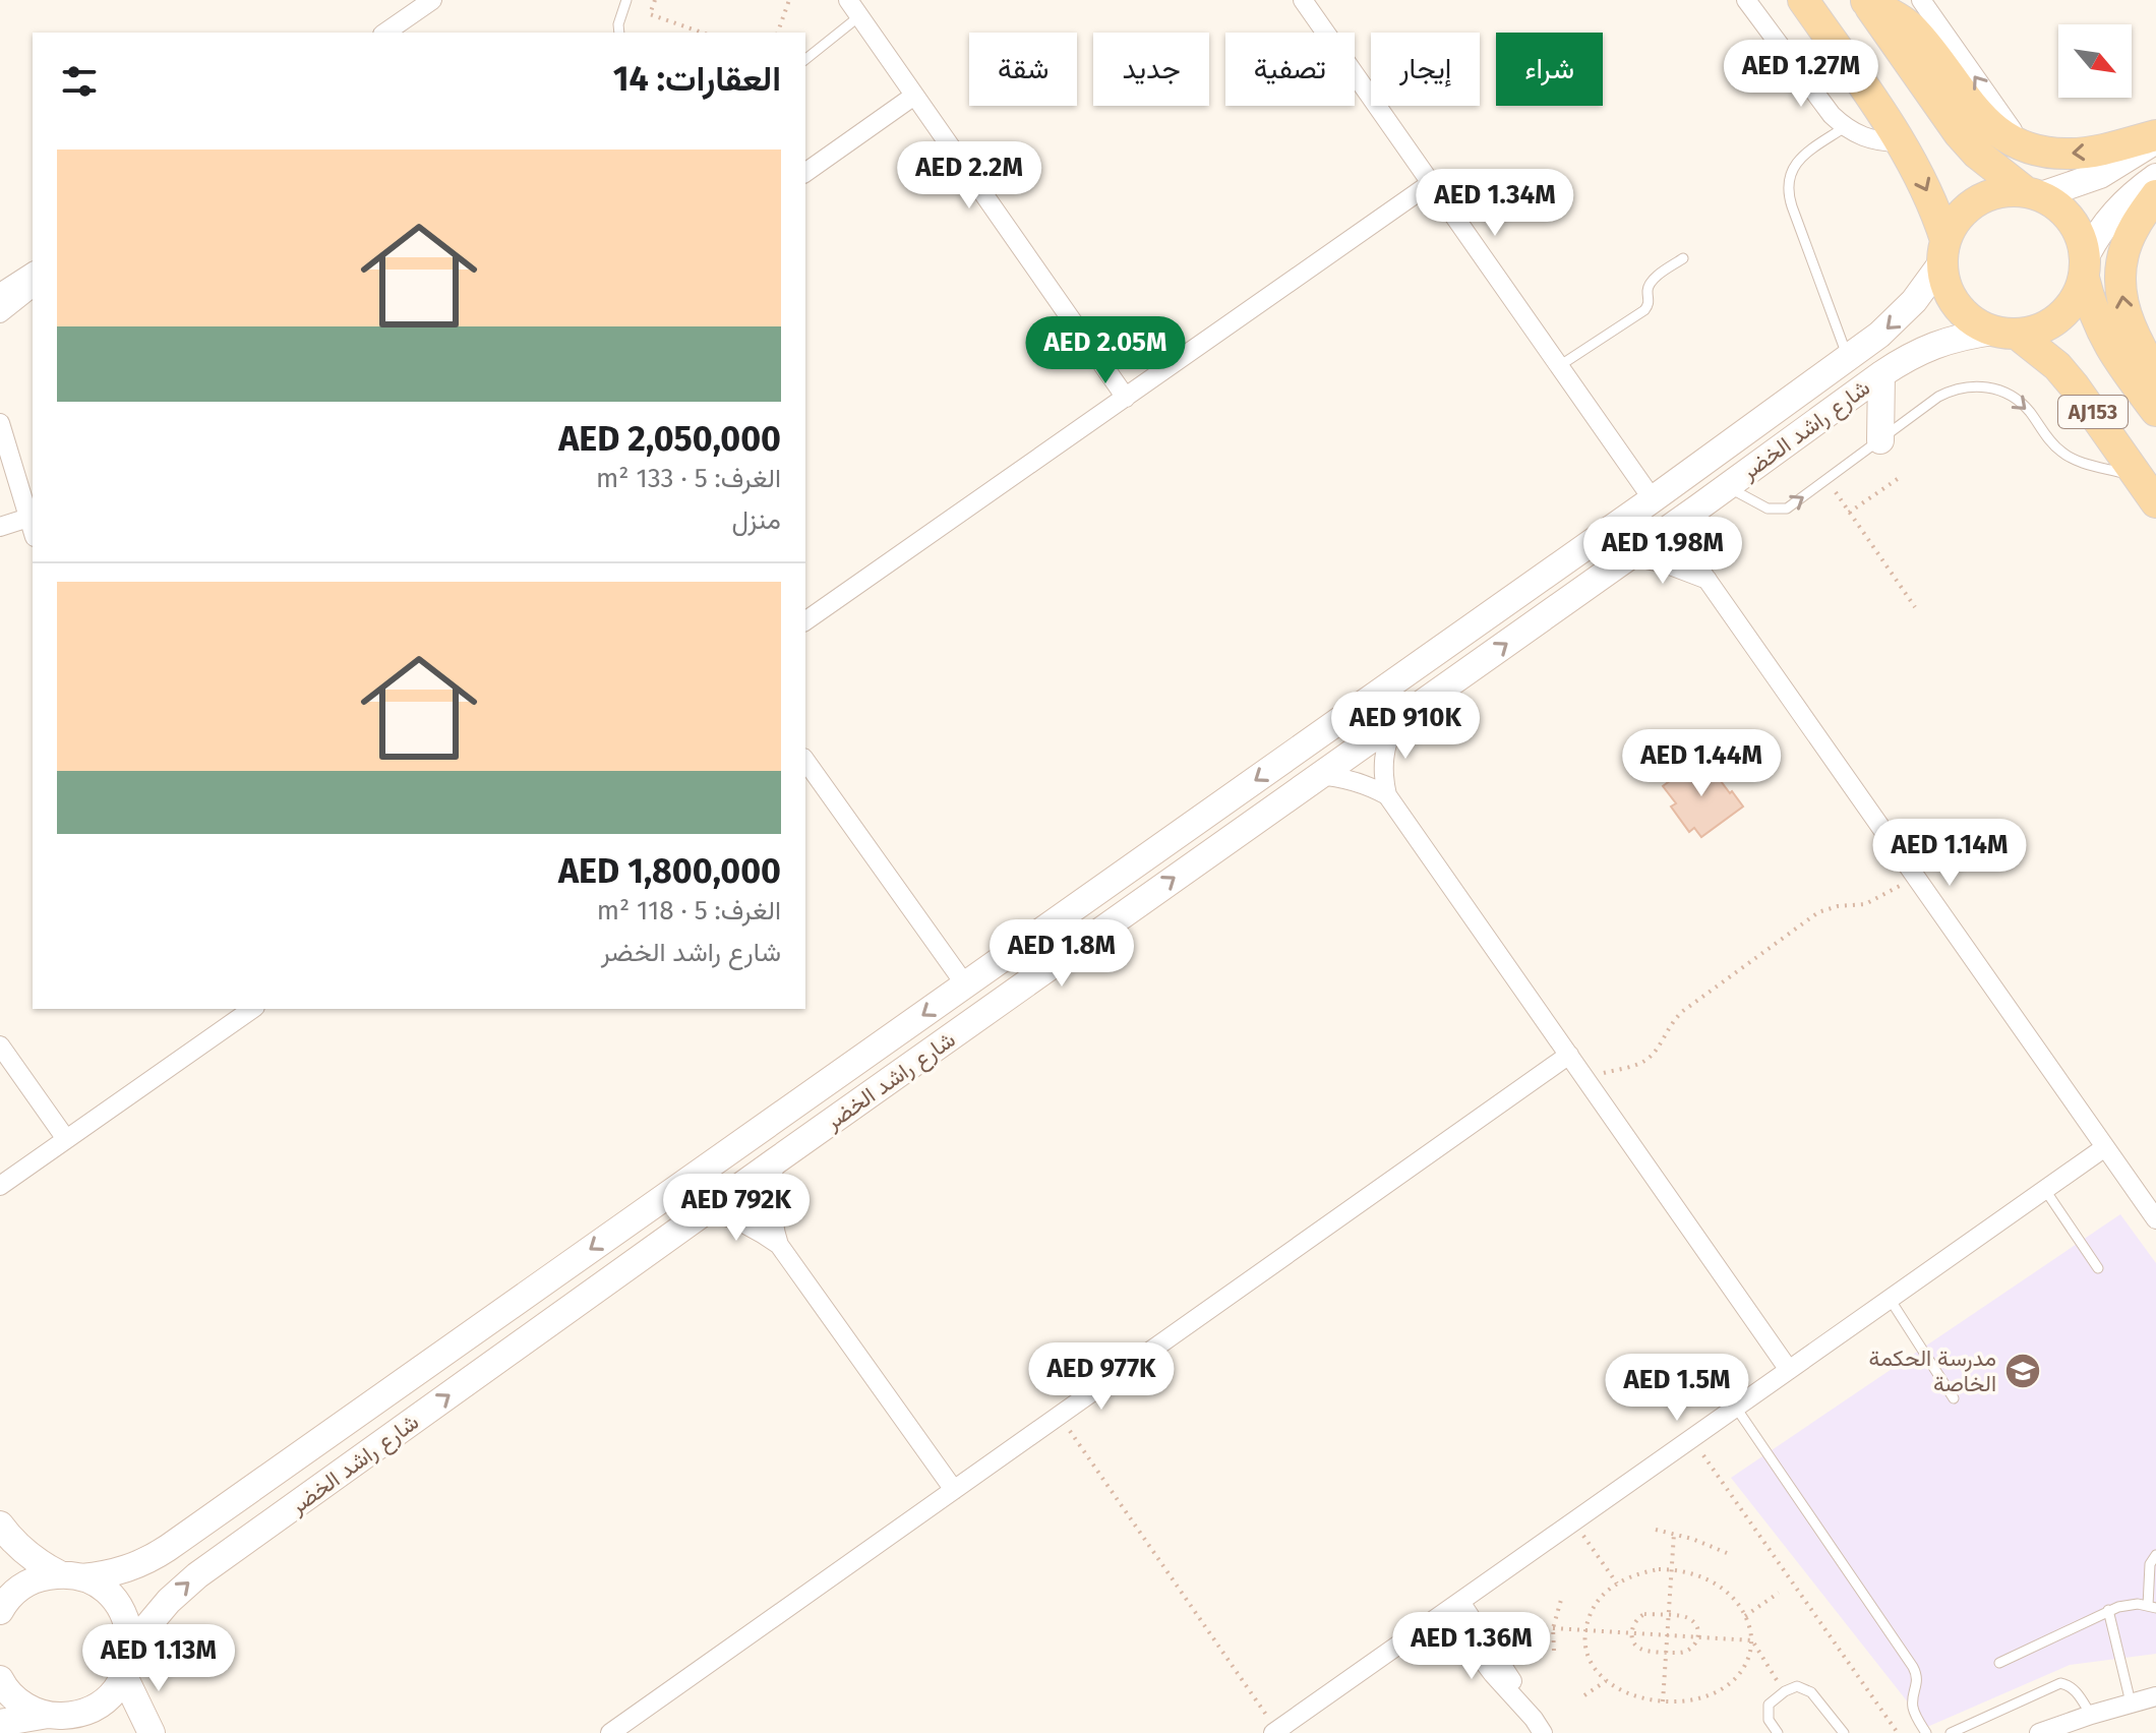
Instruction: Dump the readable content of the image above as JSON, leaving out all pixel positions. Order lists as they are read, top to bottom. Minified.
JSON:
{"streets":{"main road":["AJ153"],"street":["شارع راشد الخضر"]},"crossings":[["AJ153","شارع راشد الخضر"]],"places":{"school or university":["مدرسة الحكمة الخاصة"]},"north":"bottom right","page":{"chip":["شراء","إيجار","تصفية","جديد","شقة"],"heading":"العقارات: 14","price":["AED 1.27M","AED 2.2M","AED 1.34M","AED 2.05M","AED 1.98M","AED 910K","AED 1.44M","AED 1.14M","AED 1.8M","AED 792K","AED 977K","AED 1.5M","AED 1.36M","AED 1.13M"],"list":[{"name":"AED 2,050,000","note":"الغرف: 5 · 133 m² · منزل"},{"name":"AED 1,800,000","note":"الغرف: 5 · 118 m² · شارع راشد الخضر"}]}}
